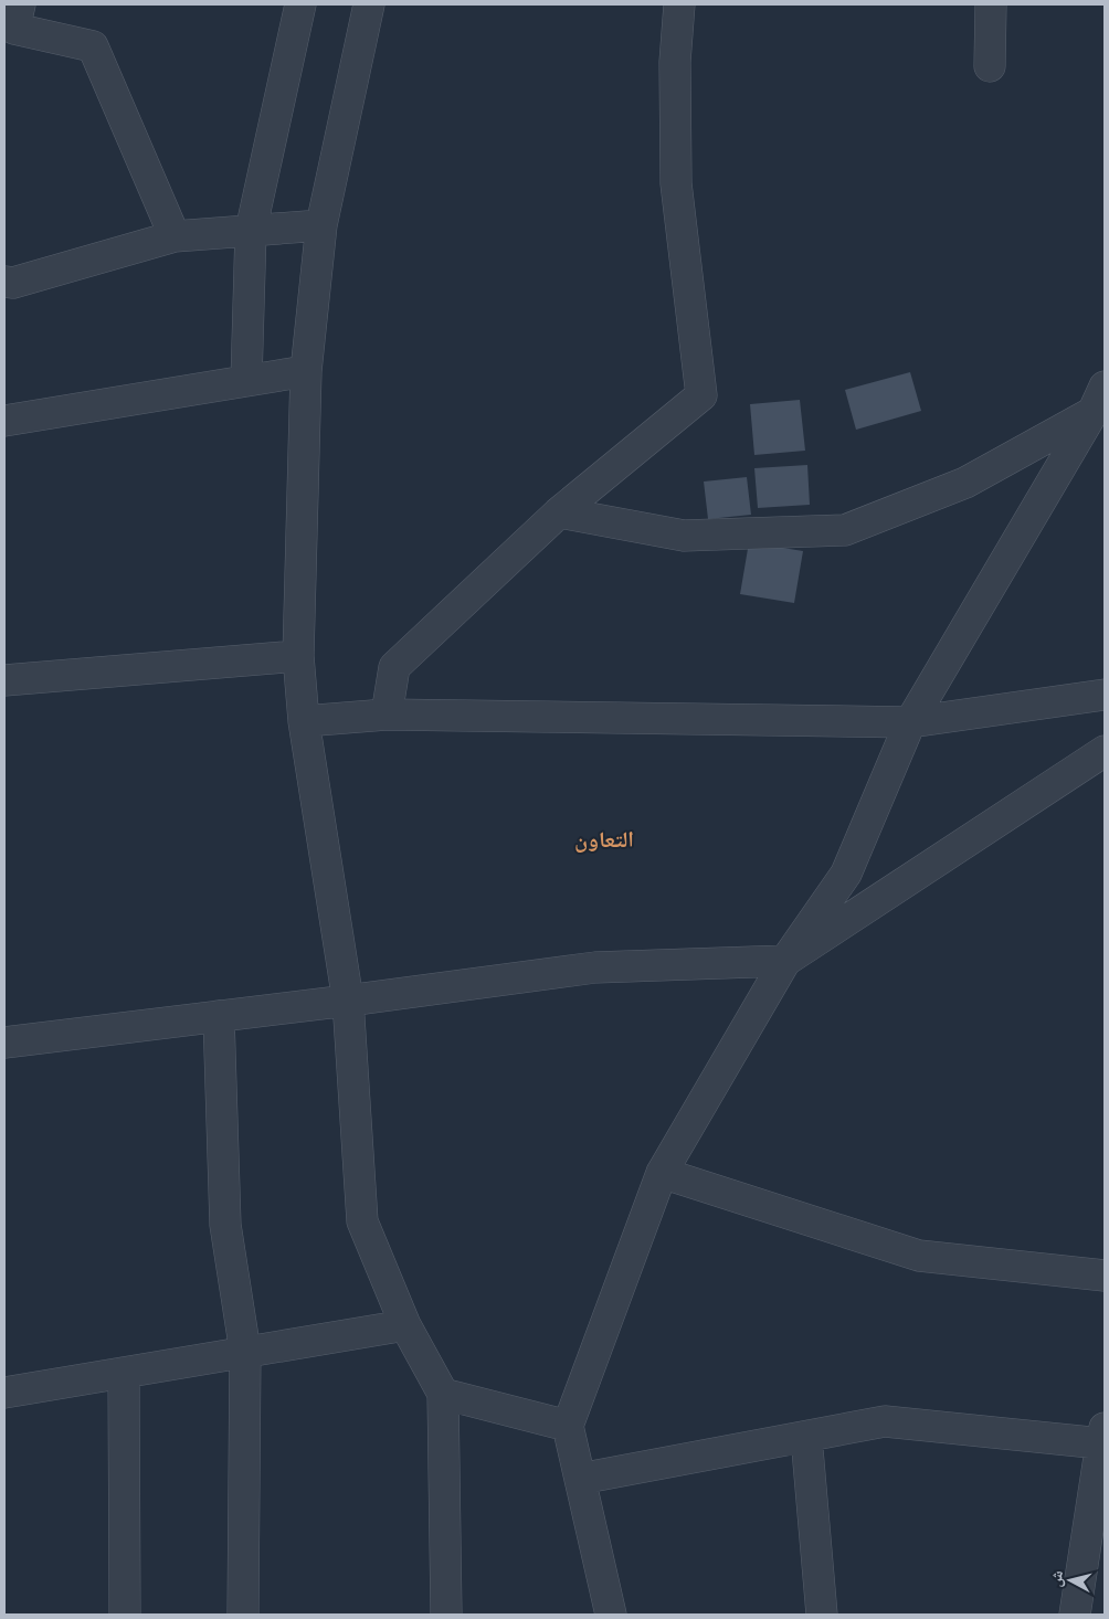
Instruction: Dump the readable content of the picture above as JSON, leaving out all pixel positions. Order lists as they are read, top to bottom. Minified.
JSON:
{"districts":["التعاون"],"north":"left"}
